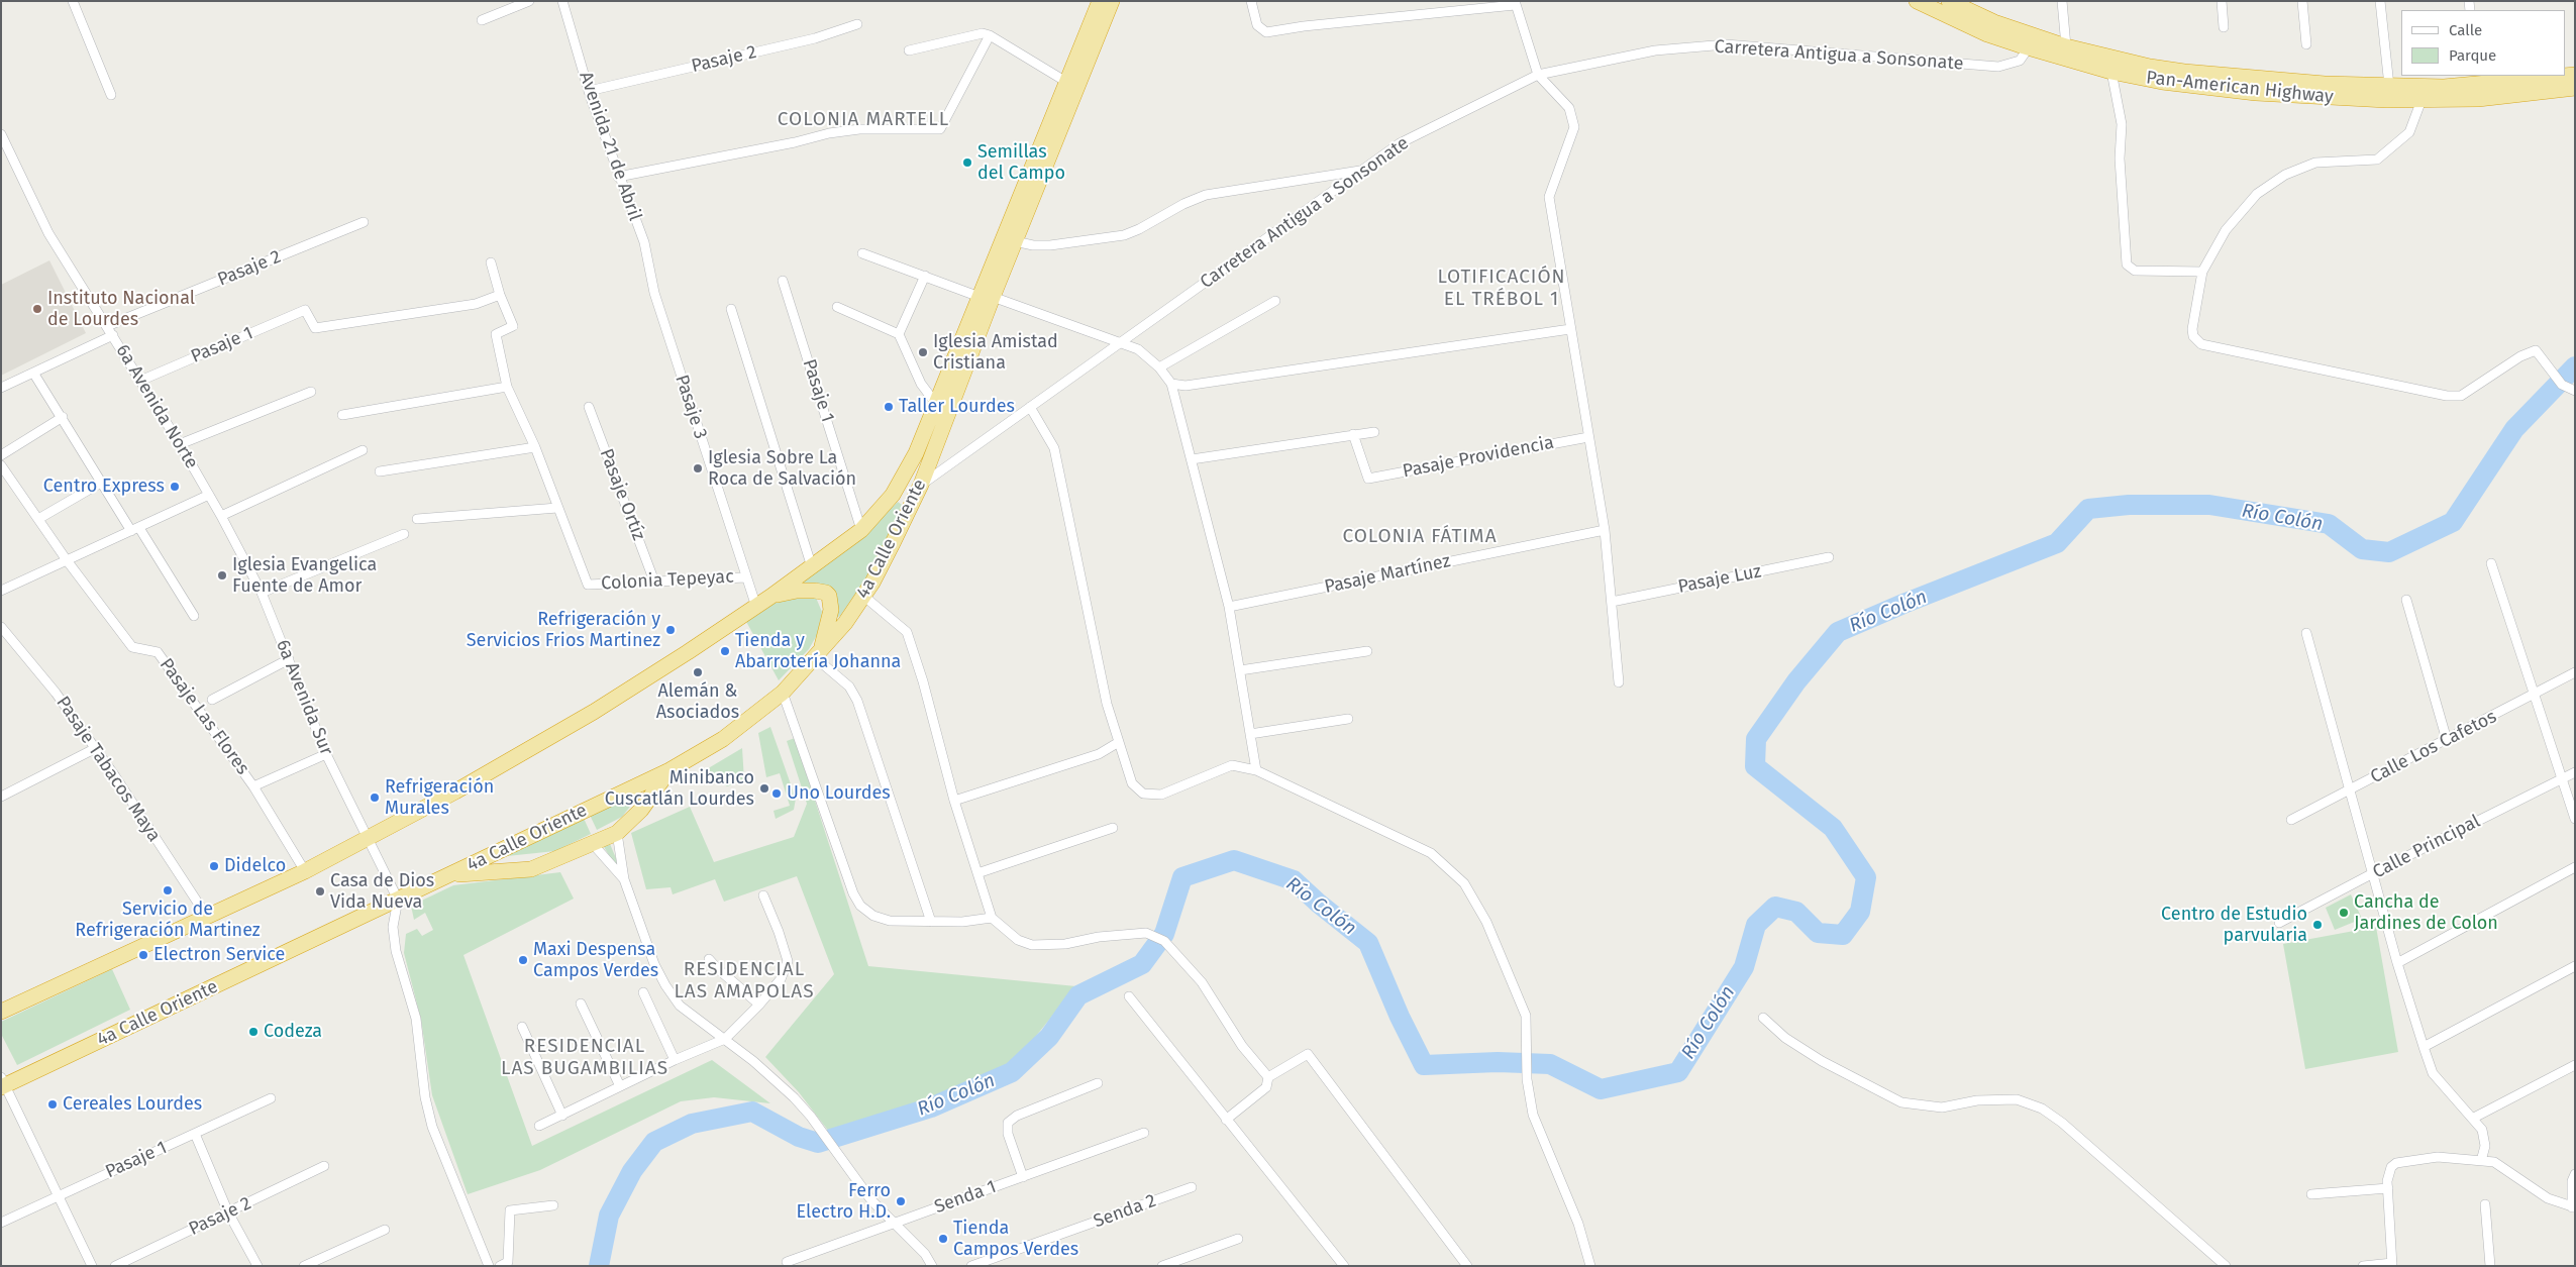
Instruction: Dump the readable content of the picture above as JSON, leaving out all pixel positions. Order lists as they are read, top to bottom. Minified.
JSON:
{"streets":{"highway":["Pan-American Highway","4a Calle Oriente"],"street":["Carretera Antigua a Sonsonate","Pasaje 2","Avenida 21 de Abril","Pasaje 1","6a Avenida Norte","Pasaje 3","Pasaje Providencia","Pasaje Ortíz","Pasaje Martínez","Pasaje Luz","Colonia Tepeyac","6a Avenida Sur","Pasaje Las Flores","Calle Los Cafetos","Pasaje Tabacos Maya","Calle Principal","Senda 1","Senda 2"]},"crossings":[["Carretera Antigua a Sonsonate","Pan-American Highway"],["Carretera Antigua a Sonsonate","4a Calle Oriente"],["Pasaje 2","Avenida 21 de Abril"],["Pasaje 2","6a Avenida Norte"],["Avenida 21 de Abril","Pasaje 3"],["Pasaje 1","6a Avenida Norte"],["Pasaje 1","4a Calle Oriente"],["6a Avenida Norte","6a Avenida Sur"],["Pasaje 3","4a Calle Oriente"],["Pasaje 3","Colonia Tepeyac"],["Pasaje Ortíz","Colonia Tepeyac"],["4a Calle Oriente","6a Avenida Sur"],["4a Calle Oriente","Pasaje Las Flores"],["4a Calle Oriente","Pasaje Tabacos Maya"]],"districts":["COLONIA MARTELL","LOTIFICACIÓN EL TRÉBOL 1","COLONIA FÁTIMA","RESIDENCIAL LAS AMAPOLAS","RESIDENCIAL LAS BUGAMBILIAS"],"water":["Río Colón"],"places":["Semillas del Campo","Instituto Nacional de Lourdes","Iglesia Amistad Cristiana","Taller Lourdes","Iglesia Sobre La Roca de Salvación","Centro Express","Iglesia Evangelica Fuente de Amor","Refrigeración y Servicios Frios Martinez","Tienda y Abarrotería Johanna","Alemán & Asociados","Minibanco Cuscatlán Lourdes","Uno Lourdes","Refrigeración Murales","Didelco","Servicio de Refrigeración Martinez","Casa de Dios Vida Nueva","Cancha de Jardines de Colon","Centro de Estudio parvularia","Electron Service","Maxi Despensa Campos Verdes","Codeza","Cereales Lourdes","Ferro Electro H.D.","Tienda Campos Verdes"],"legend":["Calle","Parque"]}
